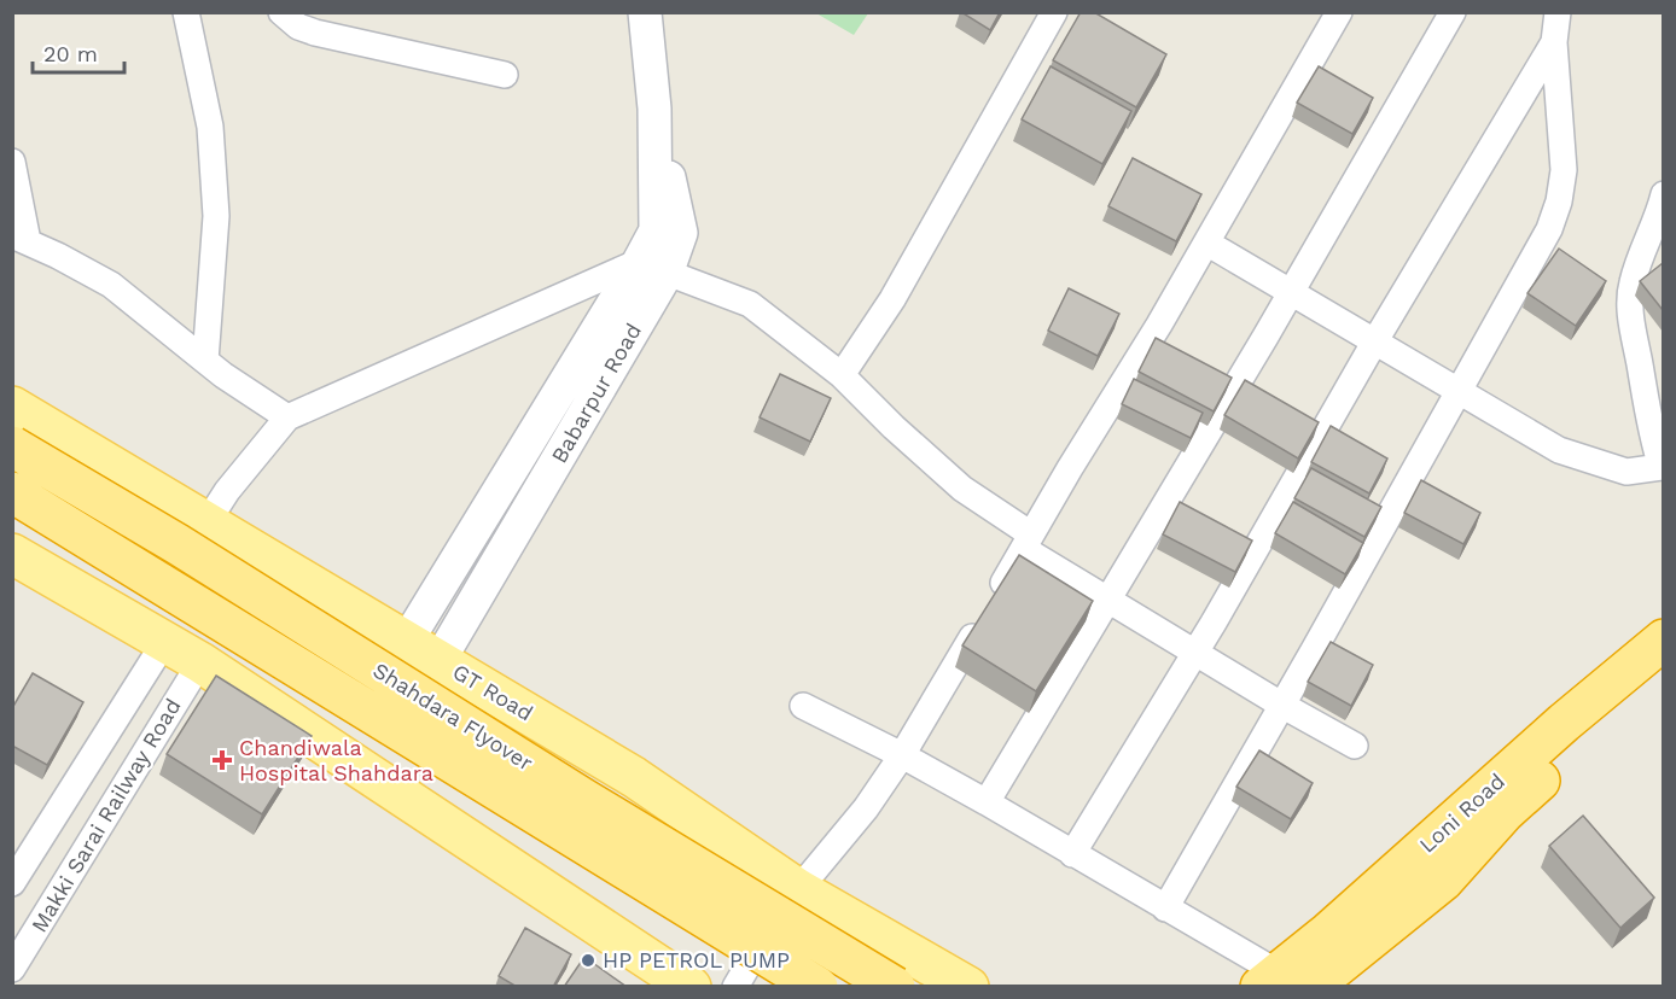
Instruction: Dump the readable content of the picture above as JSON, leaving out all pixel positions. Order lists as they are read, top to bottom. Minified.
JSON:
{"streets":{"highway":["Shahdara Flyover","Loni Road"],"main road":["GT Road"],"street":["Babarpur Road","Makki Sarai Railway Road"]},"crossings":[["Babarpur Road","GT Road"]],"places":{"health":["Chandiwala Hospital Shahdara"],"other":["HP PETROL PUMP"]},"scale_bar":"20 m"}
